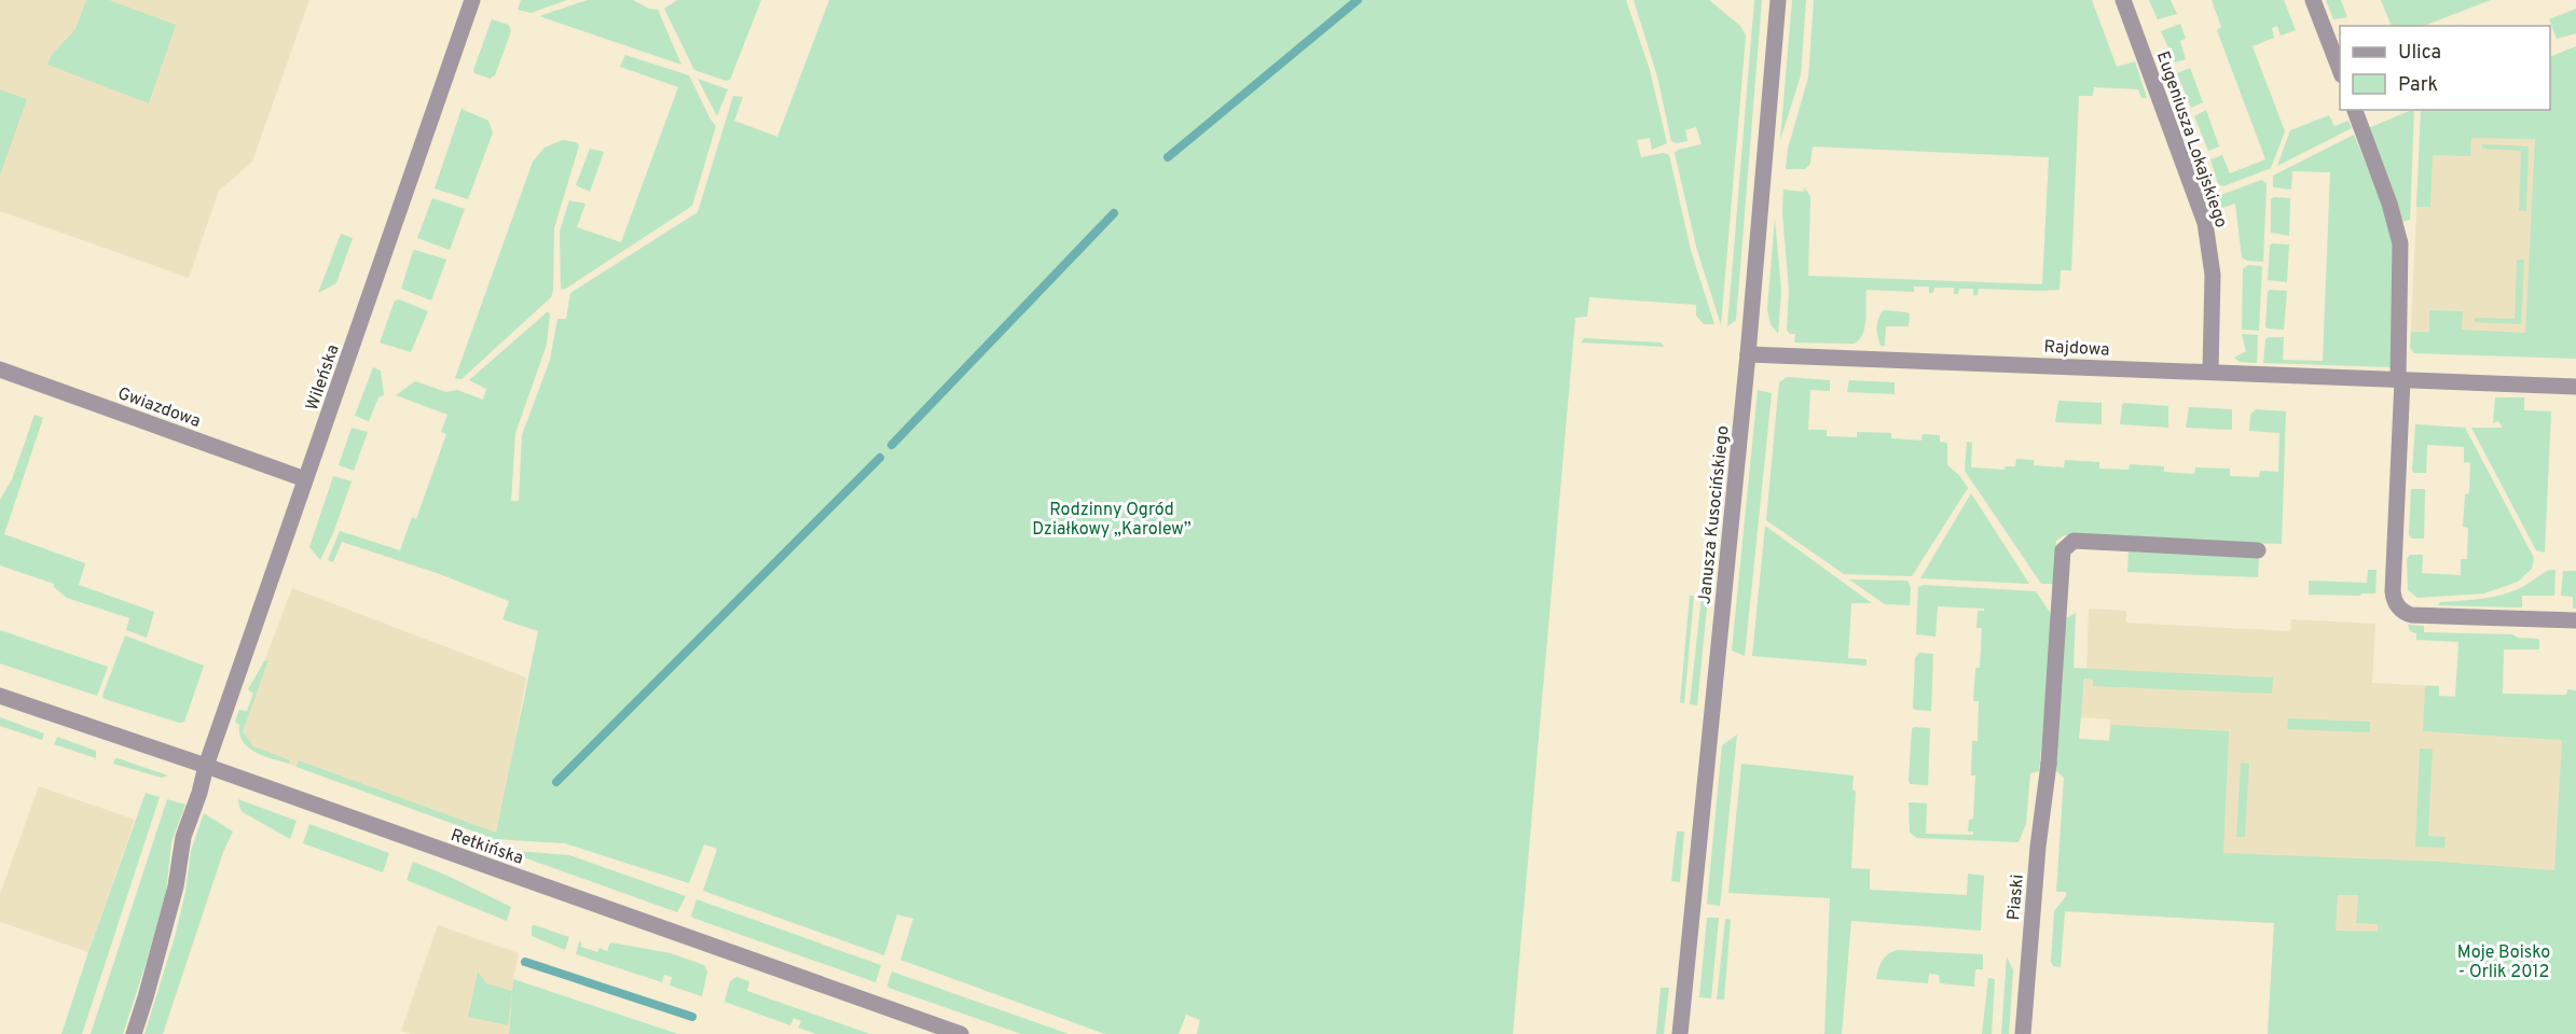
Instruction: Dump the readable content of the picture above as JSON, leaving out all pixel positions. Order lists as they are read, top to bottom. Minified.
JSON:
{"streets":{"street":["Eugeniusza Lokajskiego","Rajdowa","Wileńska","Gwiazdowa","Janusza Kusocińskiego","Retkińska","Piaski"]},"crossings":[["Eugeniusza Lokajskiego","Rajdowa"],["Rajdowa","Janusza Kusocińskiego"],["Wileńska","Gwiazdowa"],["Wileńska","Retkińska"]],"parks":["Rodzinny Ogród Działkowy „Karolew”","Moje Boisko - Orlik 2012"],"legend":["Ulica","Park"]}
